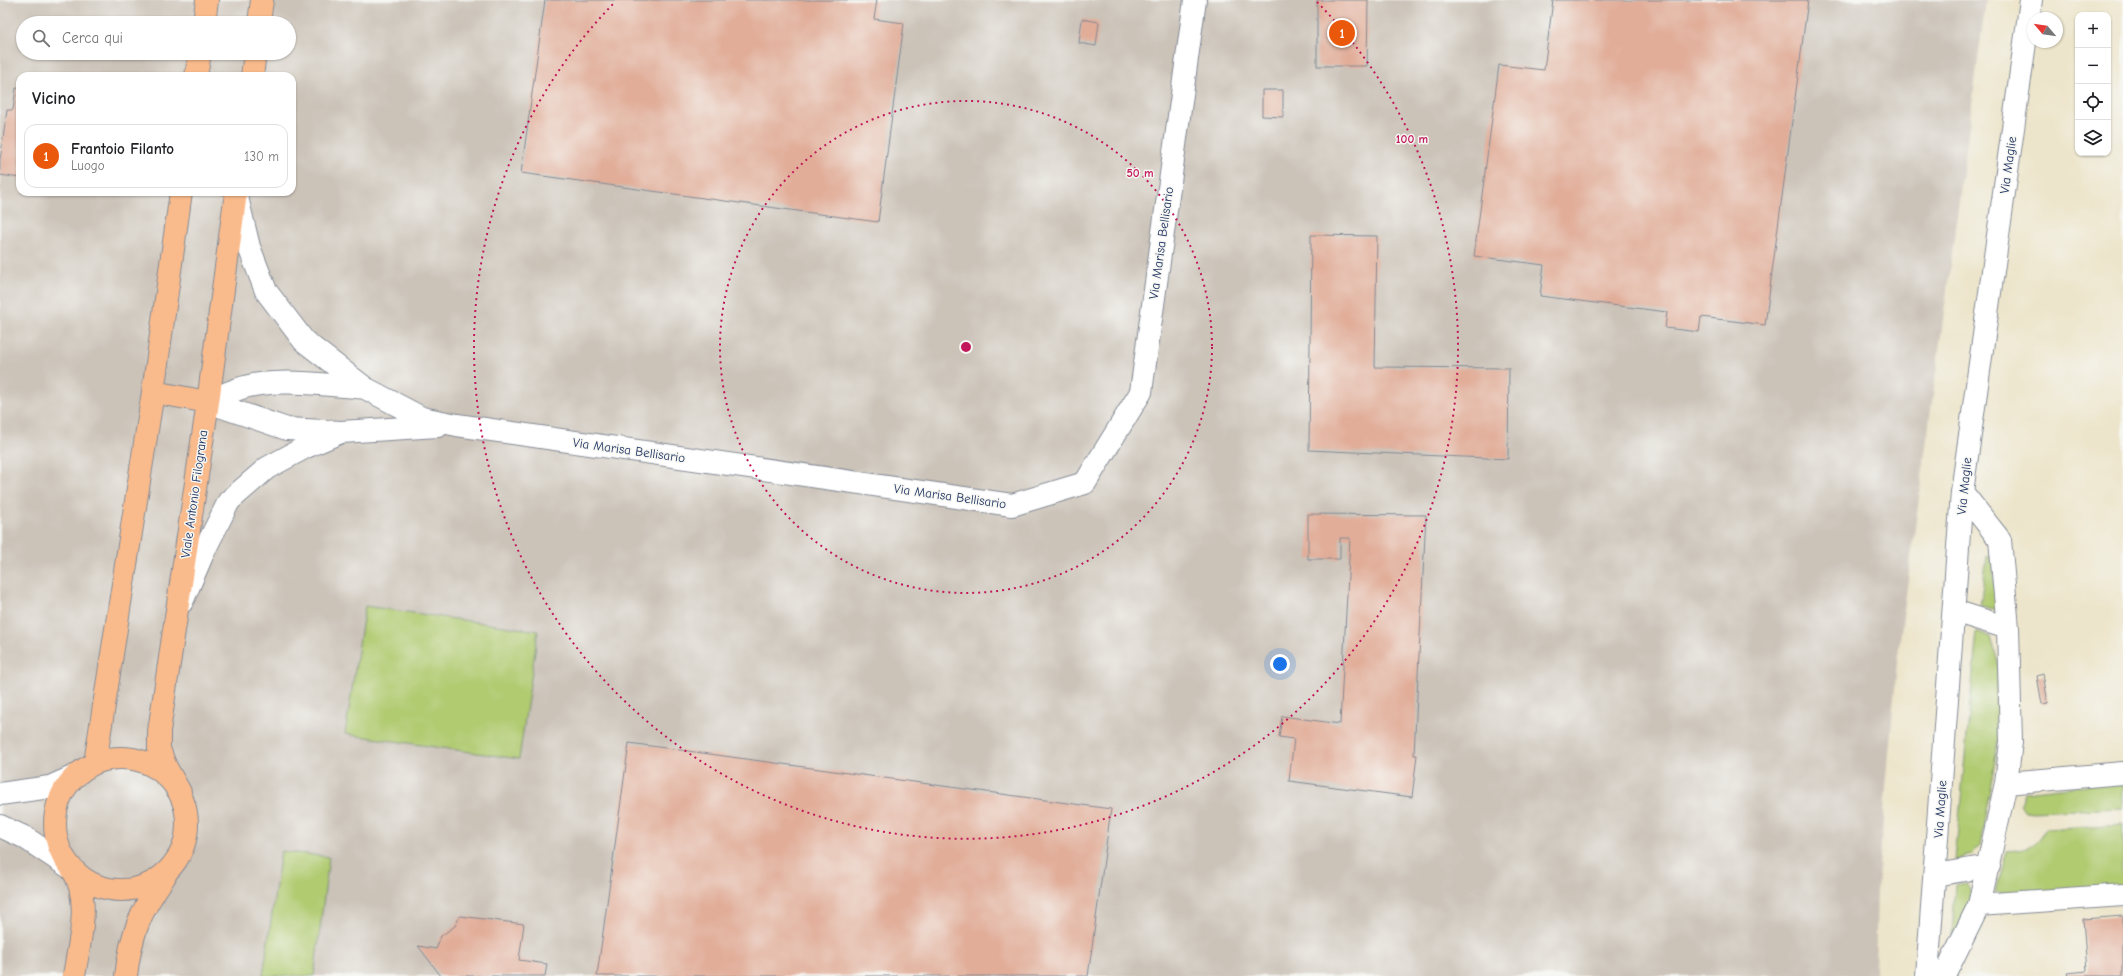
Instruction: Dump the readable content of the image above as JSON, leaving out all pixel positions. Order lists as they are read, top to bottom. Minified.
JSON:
{"streets":{"main road":["Viale Antonio Filograna"],"street":["Via Maglie","Via Marisa Bellisario"]},"crossings":[["Via Marisa Bellisario","Viale Antonio Filograna"]],"north":"top left","page":{"map_buttons":["+","−"],"search":"Cerca qui","pins":"1","heading":"Vicino","list":[{"mark":"1","name":"Frantoio Filanto","note":"Luogo","value":"130 m"}]},"rings":["100 m","50 m"]}
